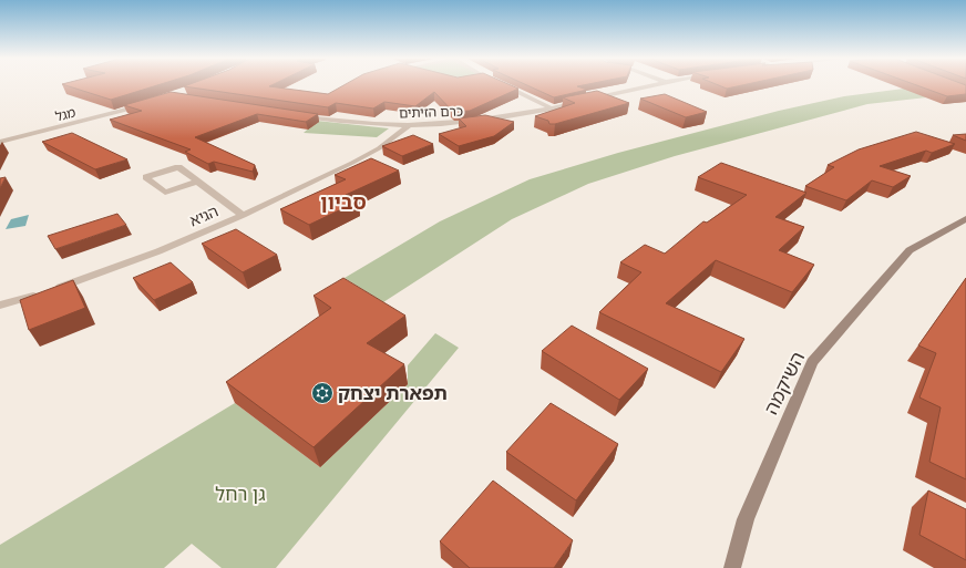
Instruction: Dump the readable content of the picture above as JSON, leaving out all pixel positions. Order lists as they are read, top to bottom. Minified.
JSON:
{"streets":{"street":["כרם הזיתים","מגל","הגיא","השיקמה"]},"crossings":[["כרם הזיתים","הגיא"]],"districts":["סביון"],"parks":["גן רחל"],"places":{"synagogue":["תפארת יצחק"]}}
